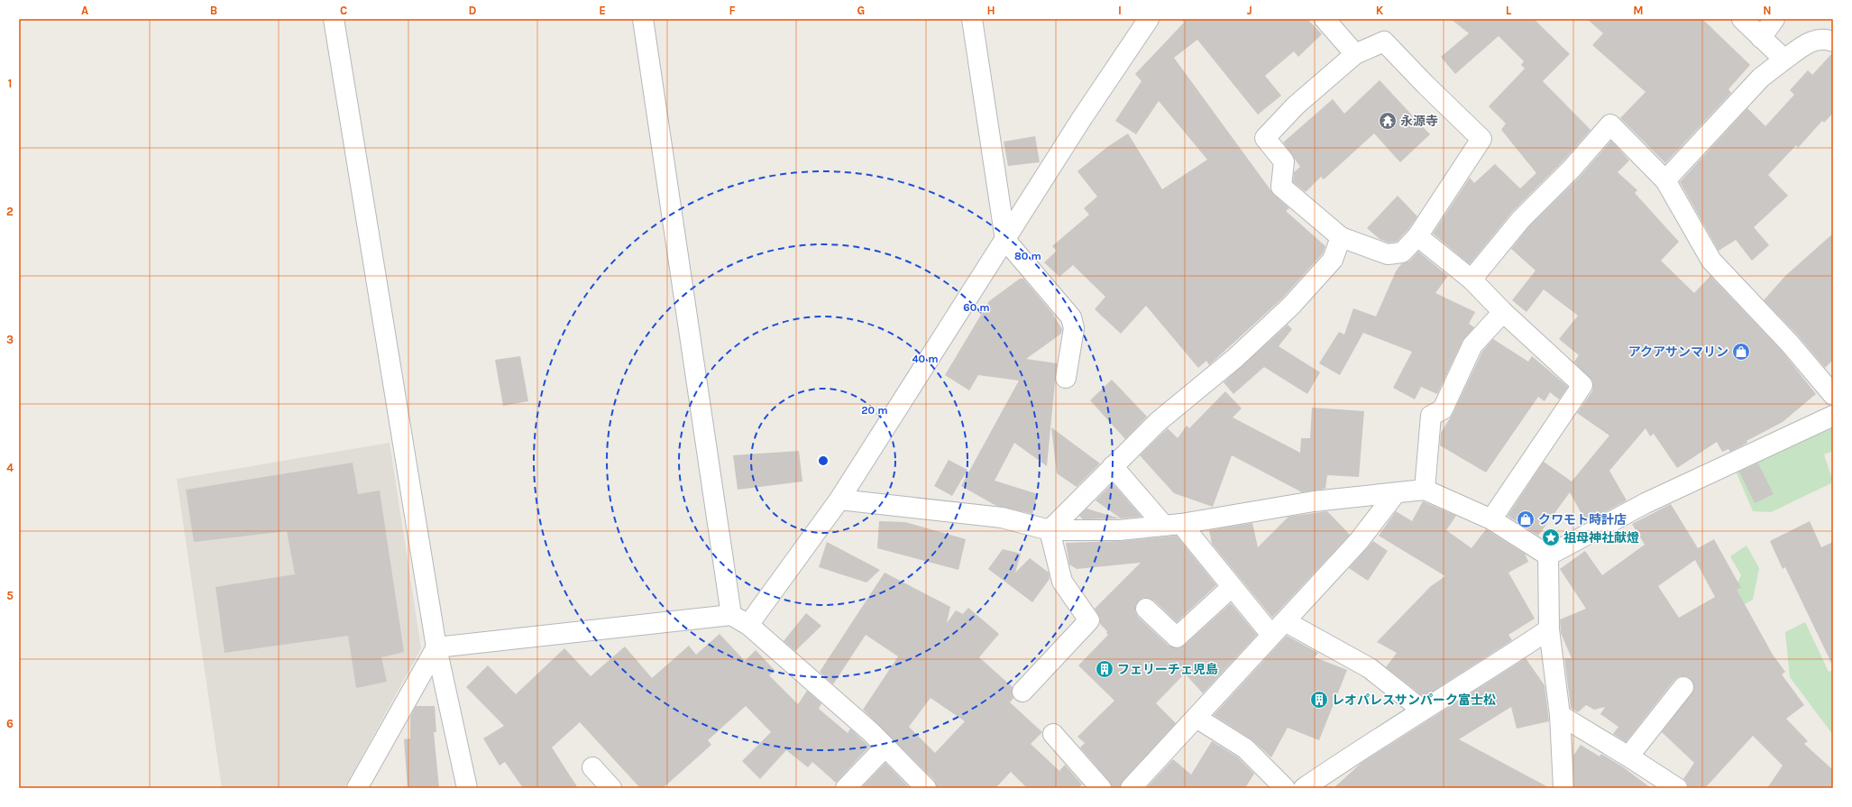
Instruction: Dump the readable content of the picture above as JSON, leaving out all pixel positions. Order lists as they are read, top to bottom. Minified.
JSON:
{"places":{"temple":["永源寺"],"shop":["アクアサンマリン","クワモト時計店"],"place":["祖母神社献燈"],"building":["フェリーチェ児島","レオパレスサンパーク富士松"]},"grid":{"columns":["A","B","C","D","E","F","G","H","I","J","K","L","M","N"],"rows":["1","2","3","4","5","6"]},"rings":["80 m","60 m","40 m","20 m"]}
